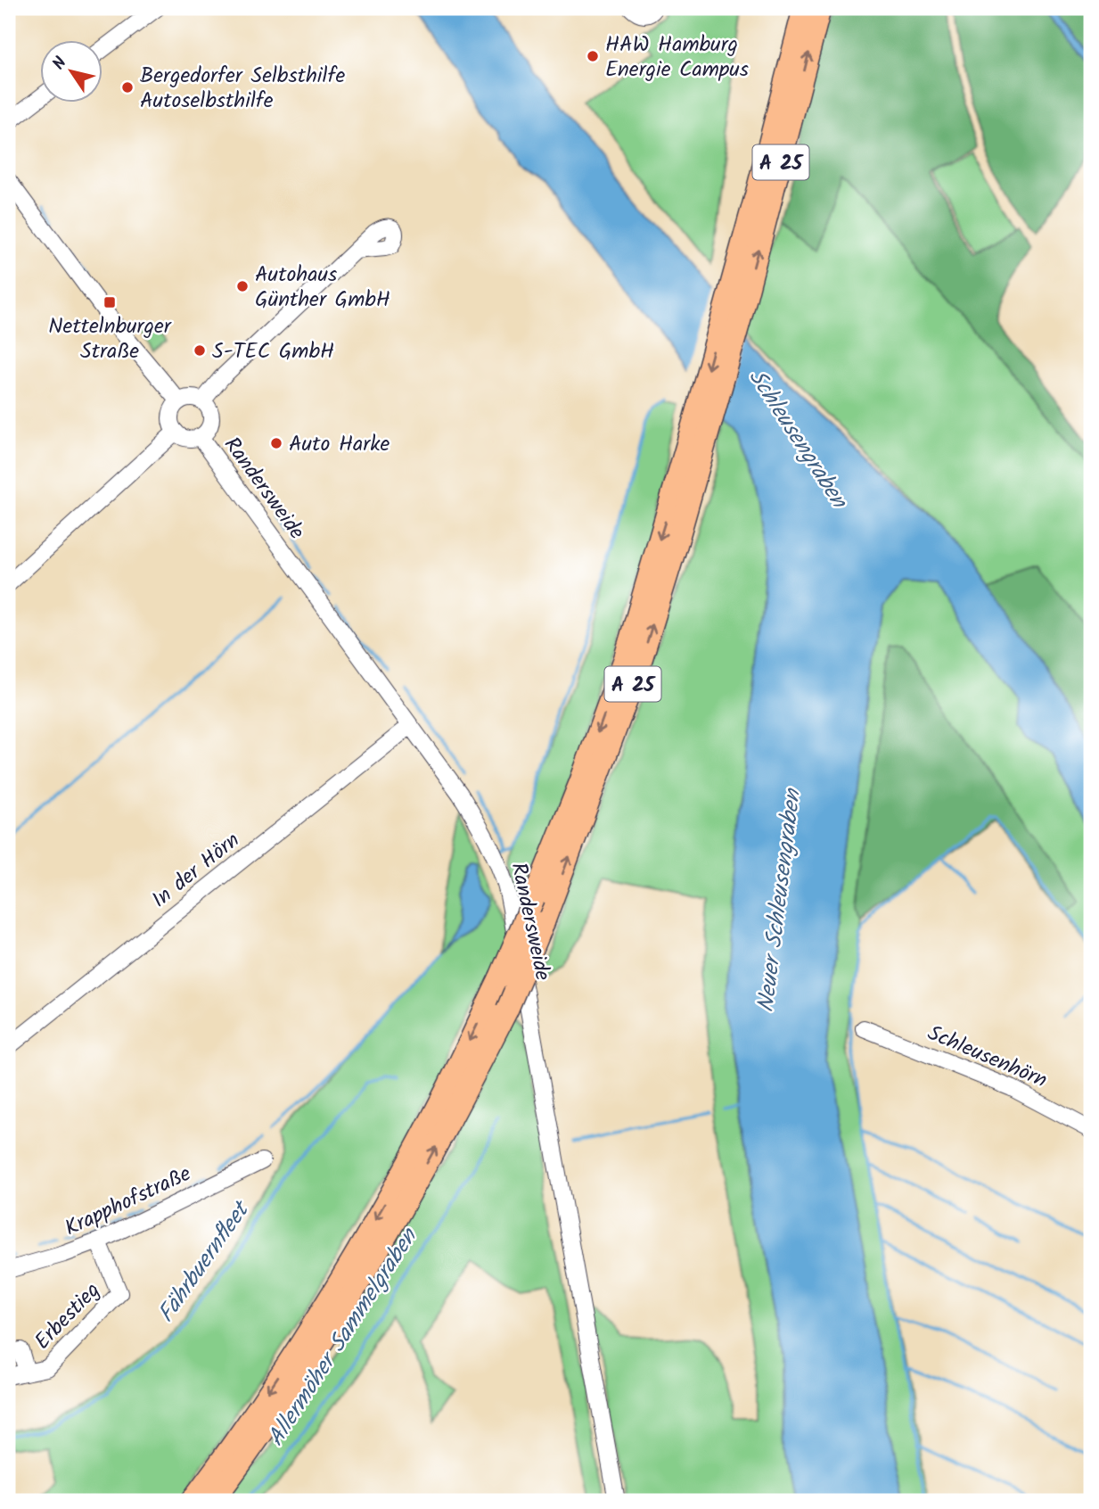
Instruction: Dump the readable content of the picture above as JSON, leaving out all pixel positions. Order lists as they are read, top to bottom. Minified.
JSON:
{"streets":{"highway":["A 25"],"street":["Randersweide","In der Hörn","Schleusenhörn","Krapphofstraße","Erbestieg"]},"crossings":[["Randersweide","In der Hörn"],["Krapphofstraße","Erbestieg"]],"water":["Schleusengraben","Neuer Schleusengraben","Fährbuernfleet","Allermöher Sammelgraben"],"places":{"other":["HAW Hamburg Energie Campus","Bergedorfer Selbsthilfe Autoselbsthilfe","Autohaus Günther GmbH","S-TEC GmbH","Auto Harke"],"transit":["Nettelnburger Straße"]},"north":"top left"}
